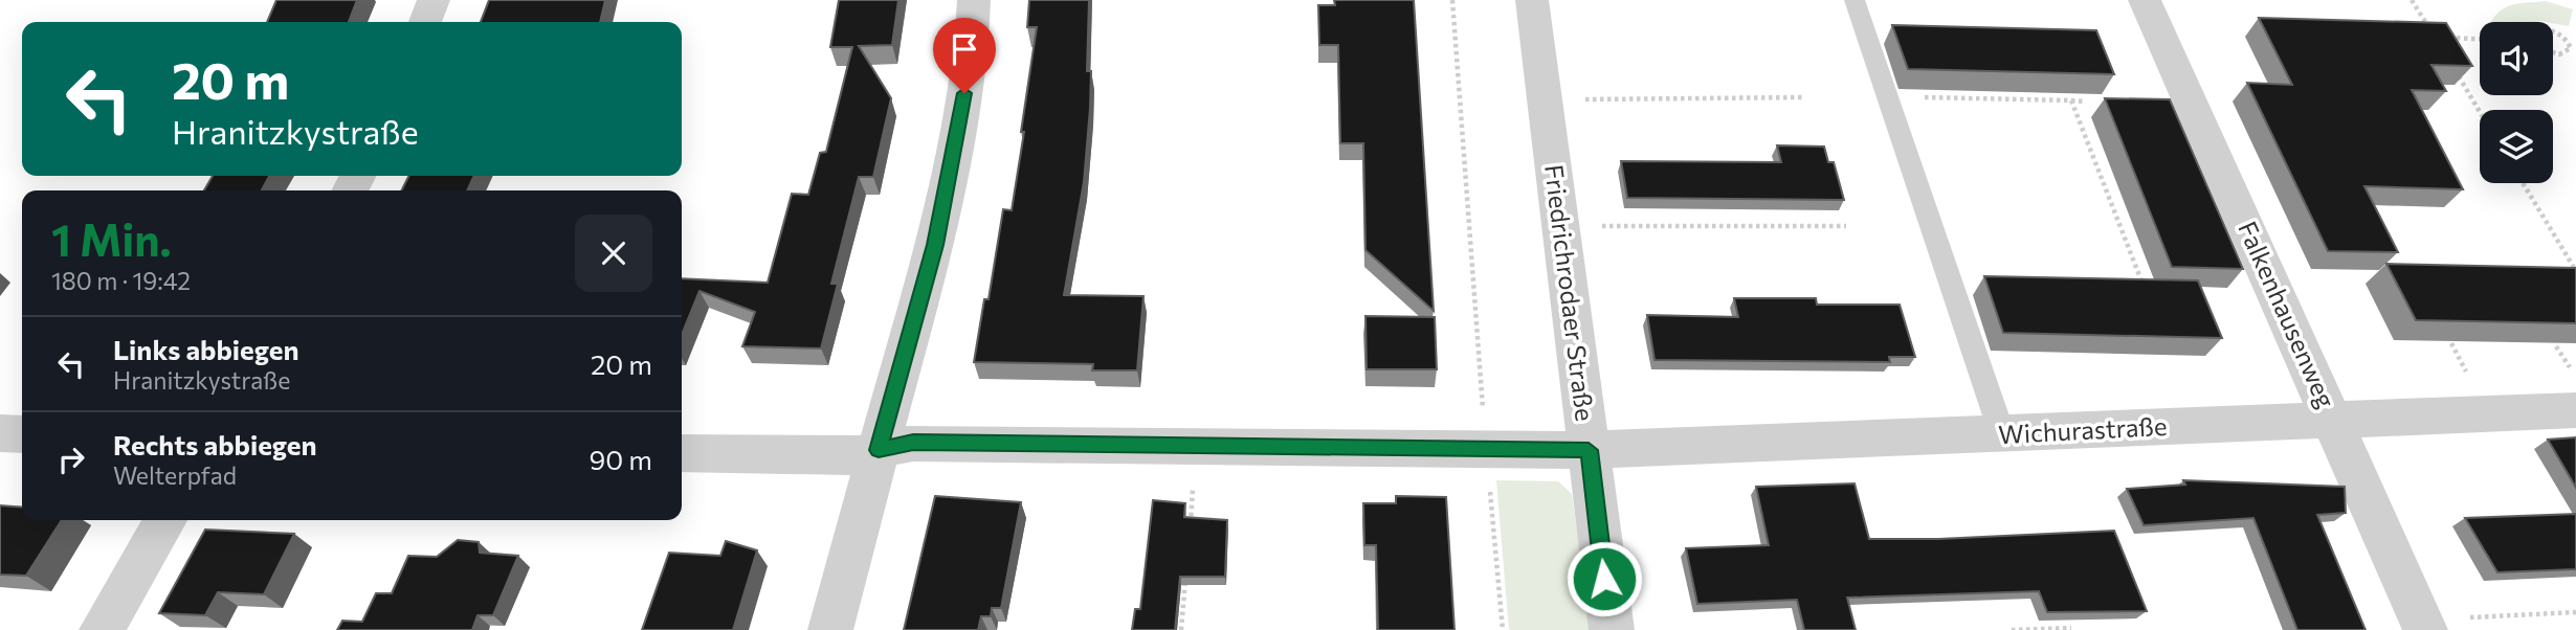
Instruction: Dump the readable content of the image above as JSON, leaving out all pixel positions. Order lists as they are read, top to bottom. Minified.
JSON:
{"streets":{"street":["Friedrichrodaer Straße","Falkenhausenweg","Wichurastraße"]},"crossings":[["Friedrichrodaer Straße","Wichurastraße"],["Falkenhausenweg","Wichurastraße"]],"page":{"turn":["20 m","Hranitzkystraße"],"heading":["1 Min.","180 m · 19:42"],"list":[{"name":"Links abbiegen","note":"Hranitzkystraße","value":"20 m"},{"name":"Rechts abbiegen","note":"Welterpfad","value":"90 m"}]}}
